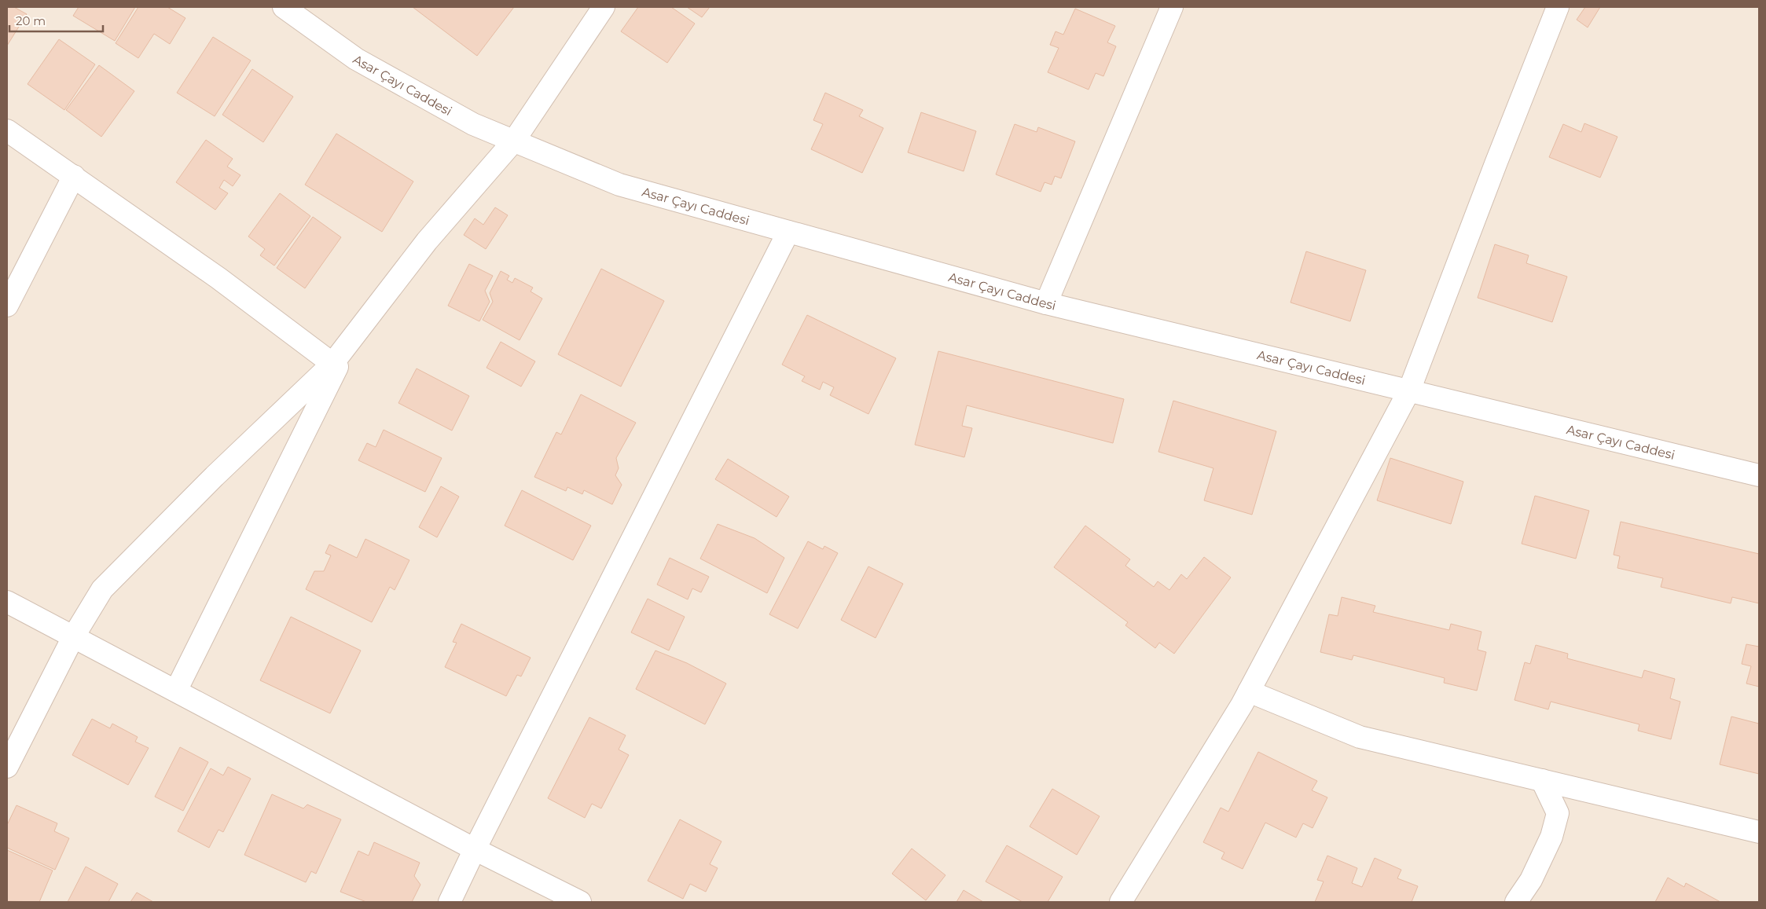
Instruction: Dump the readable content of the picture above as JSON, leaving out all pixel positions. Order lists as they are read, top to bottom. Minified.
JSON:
{"streets":{"street":["Asar Çayı Caddesi"]},"scale_bar":"20 m"}
